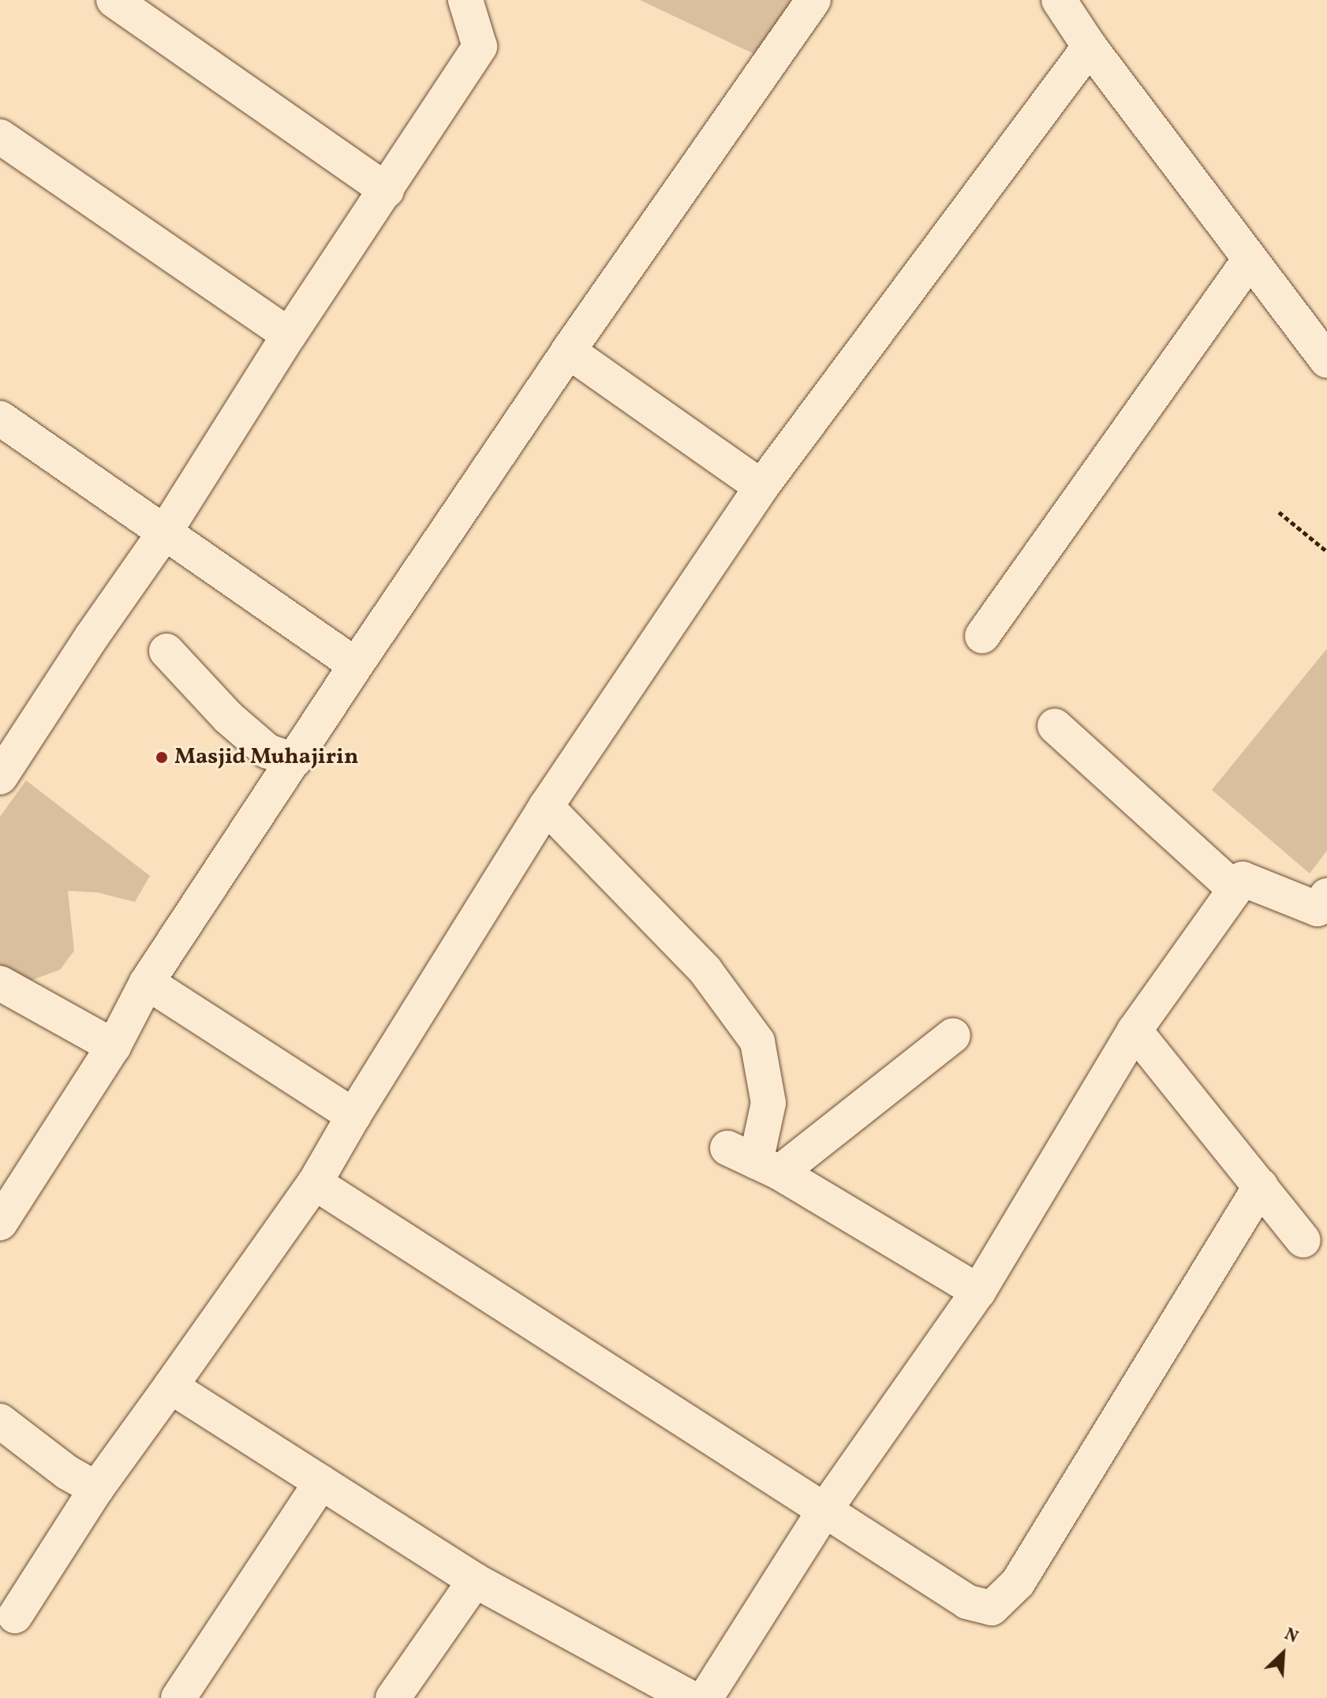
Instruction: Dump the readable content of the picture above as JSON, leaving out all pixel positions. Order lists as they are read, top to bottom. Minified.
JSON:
{"places":["Masjid Muhajirin"],"north":"top right"}
